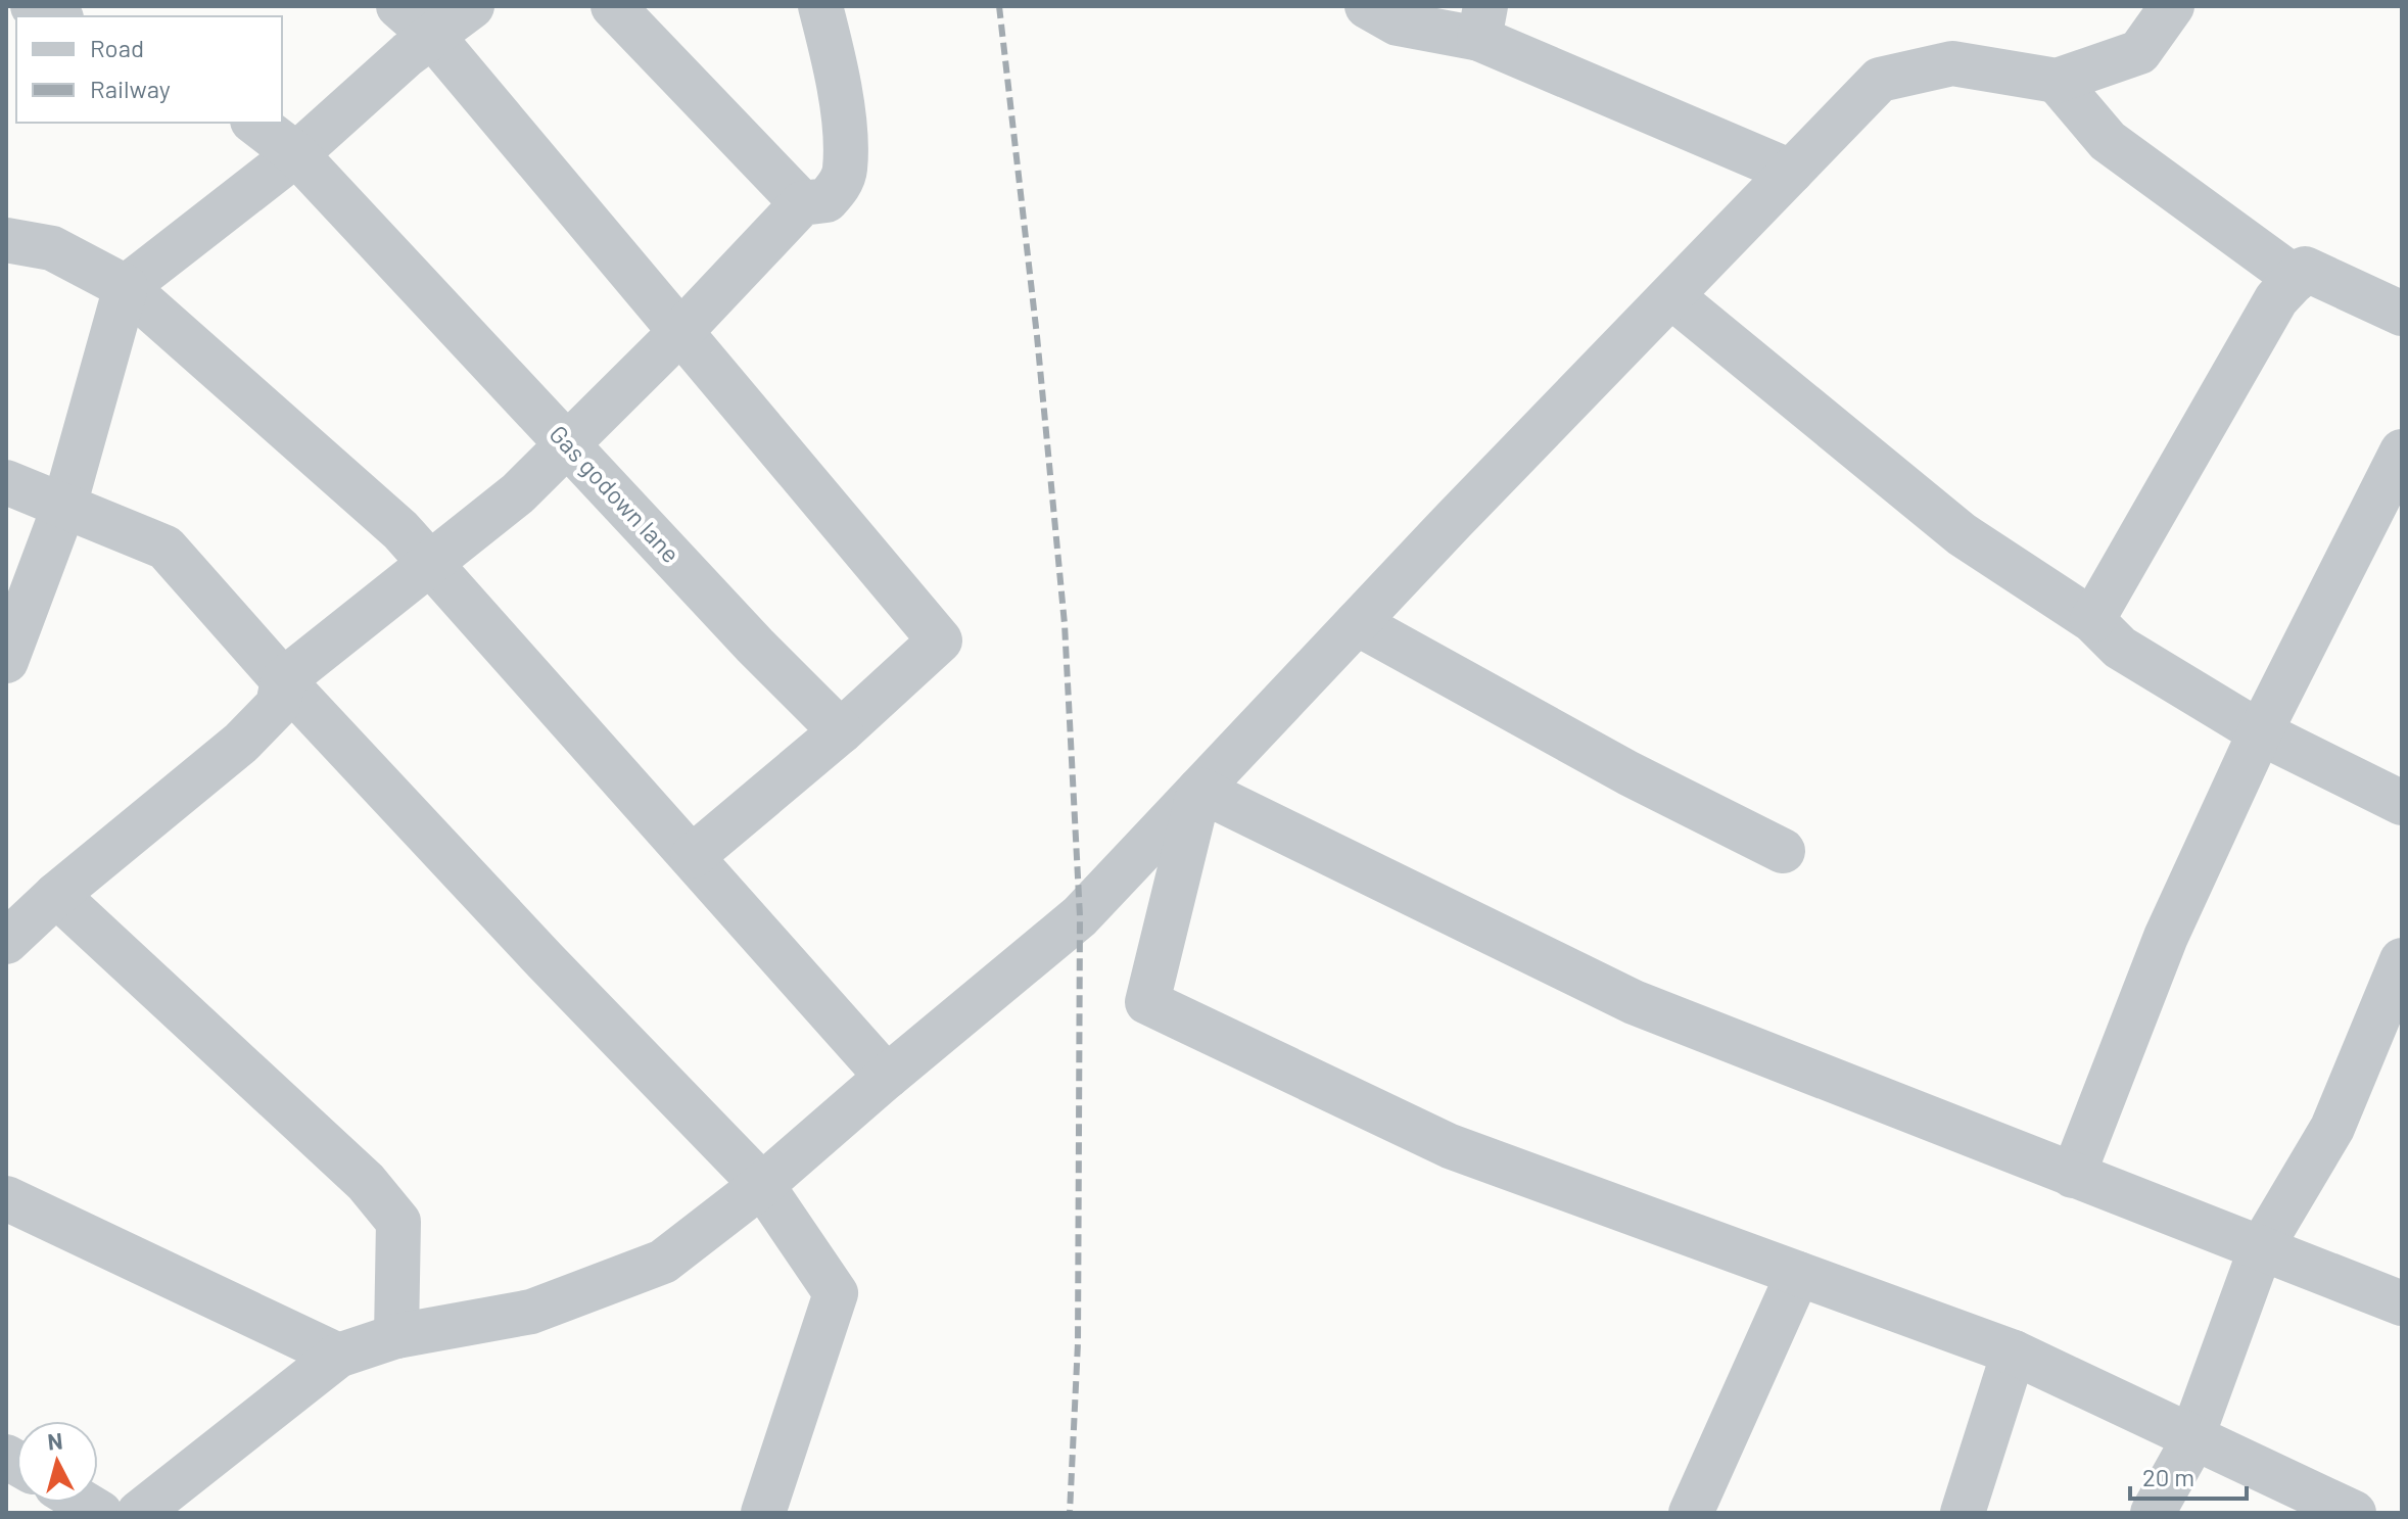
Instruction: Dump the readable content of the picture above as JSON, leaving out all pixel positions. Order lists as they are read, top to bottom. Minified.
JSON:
{"streets":{"street":["Gas godown lane"]},"legend":["Road","Railway"],"scale_bar":"20 m","north":"top"}
